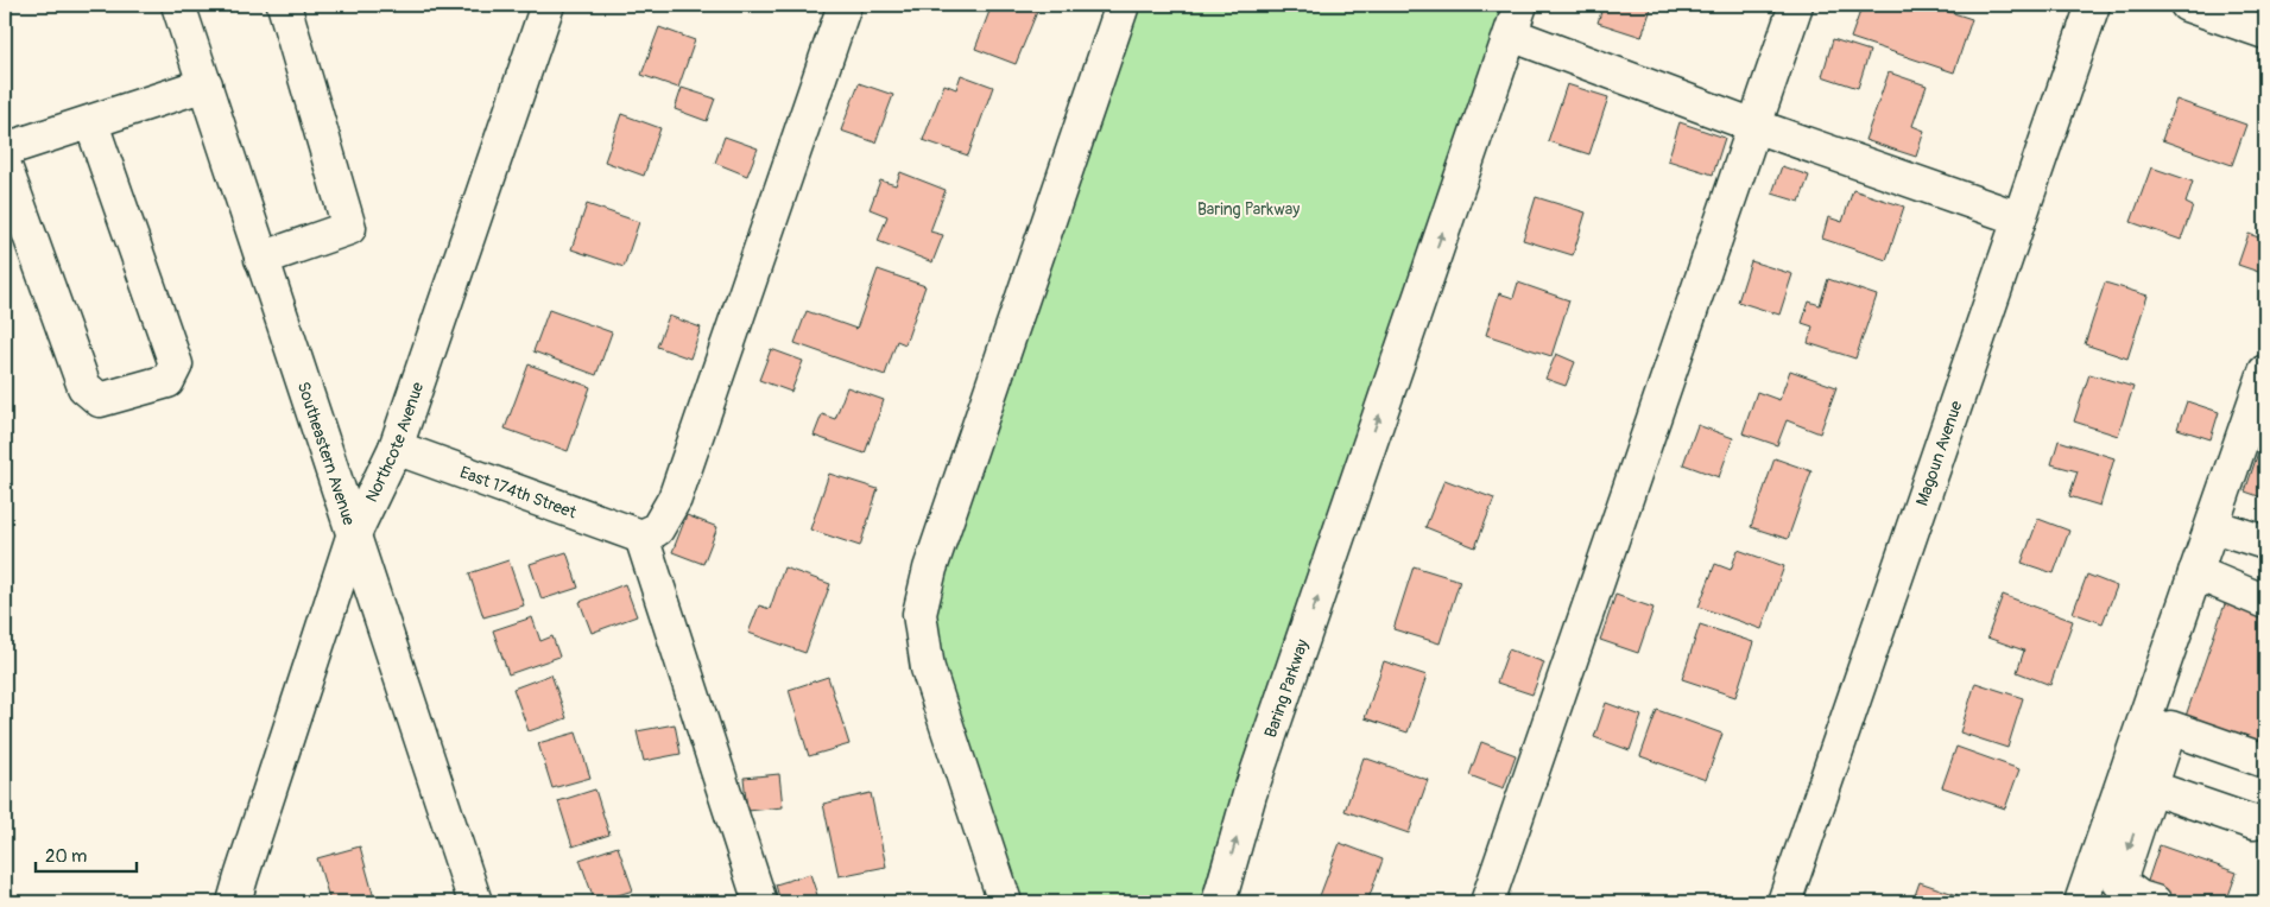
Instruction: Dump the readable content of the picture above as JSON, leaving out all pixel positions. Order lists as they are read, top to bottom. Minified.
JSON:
{"streets":{"street":["Northcote Avenue","Southeastern Avenue","Magoun Avenue","East 174th Street","Baring Parkway"]},"crossings":[["Northcote Avenue","Southeastern Avenue"],["Northcote Avenue","East 174th Street"]],"parks":["Baring Parkway"],"scale_bar":"20 m"}
